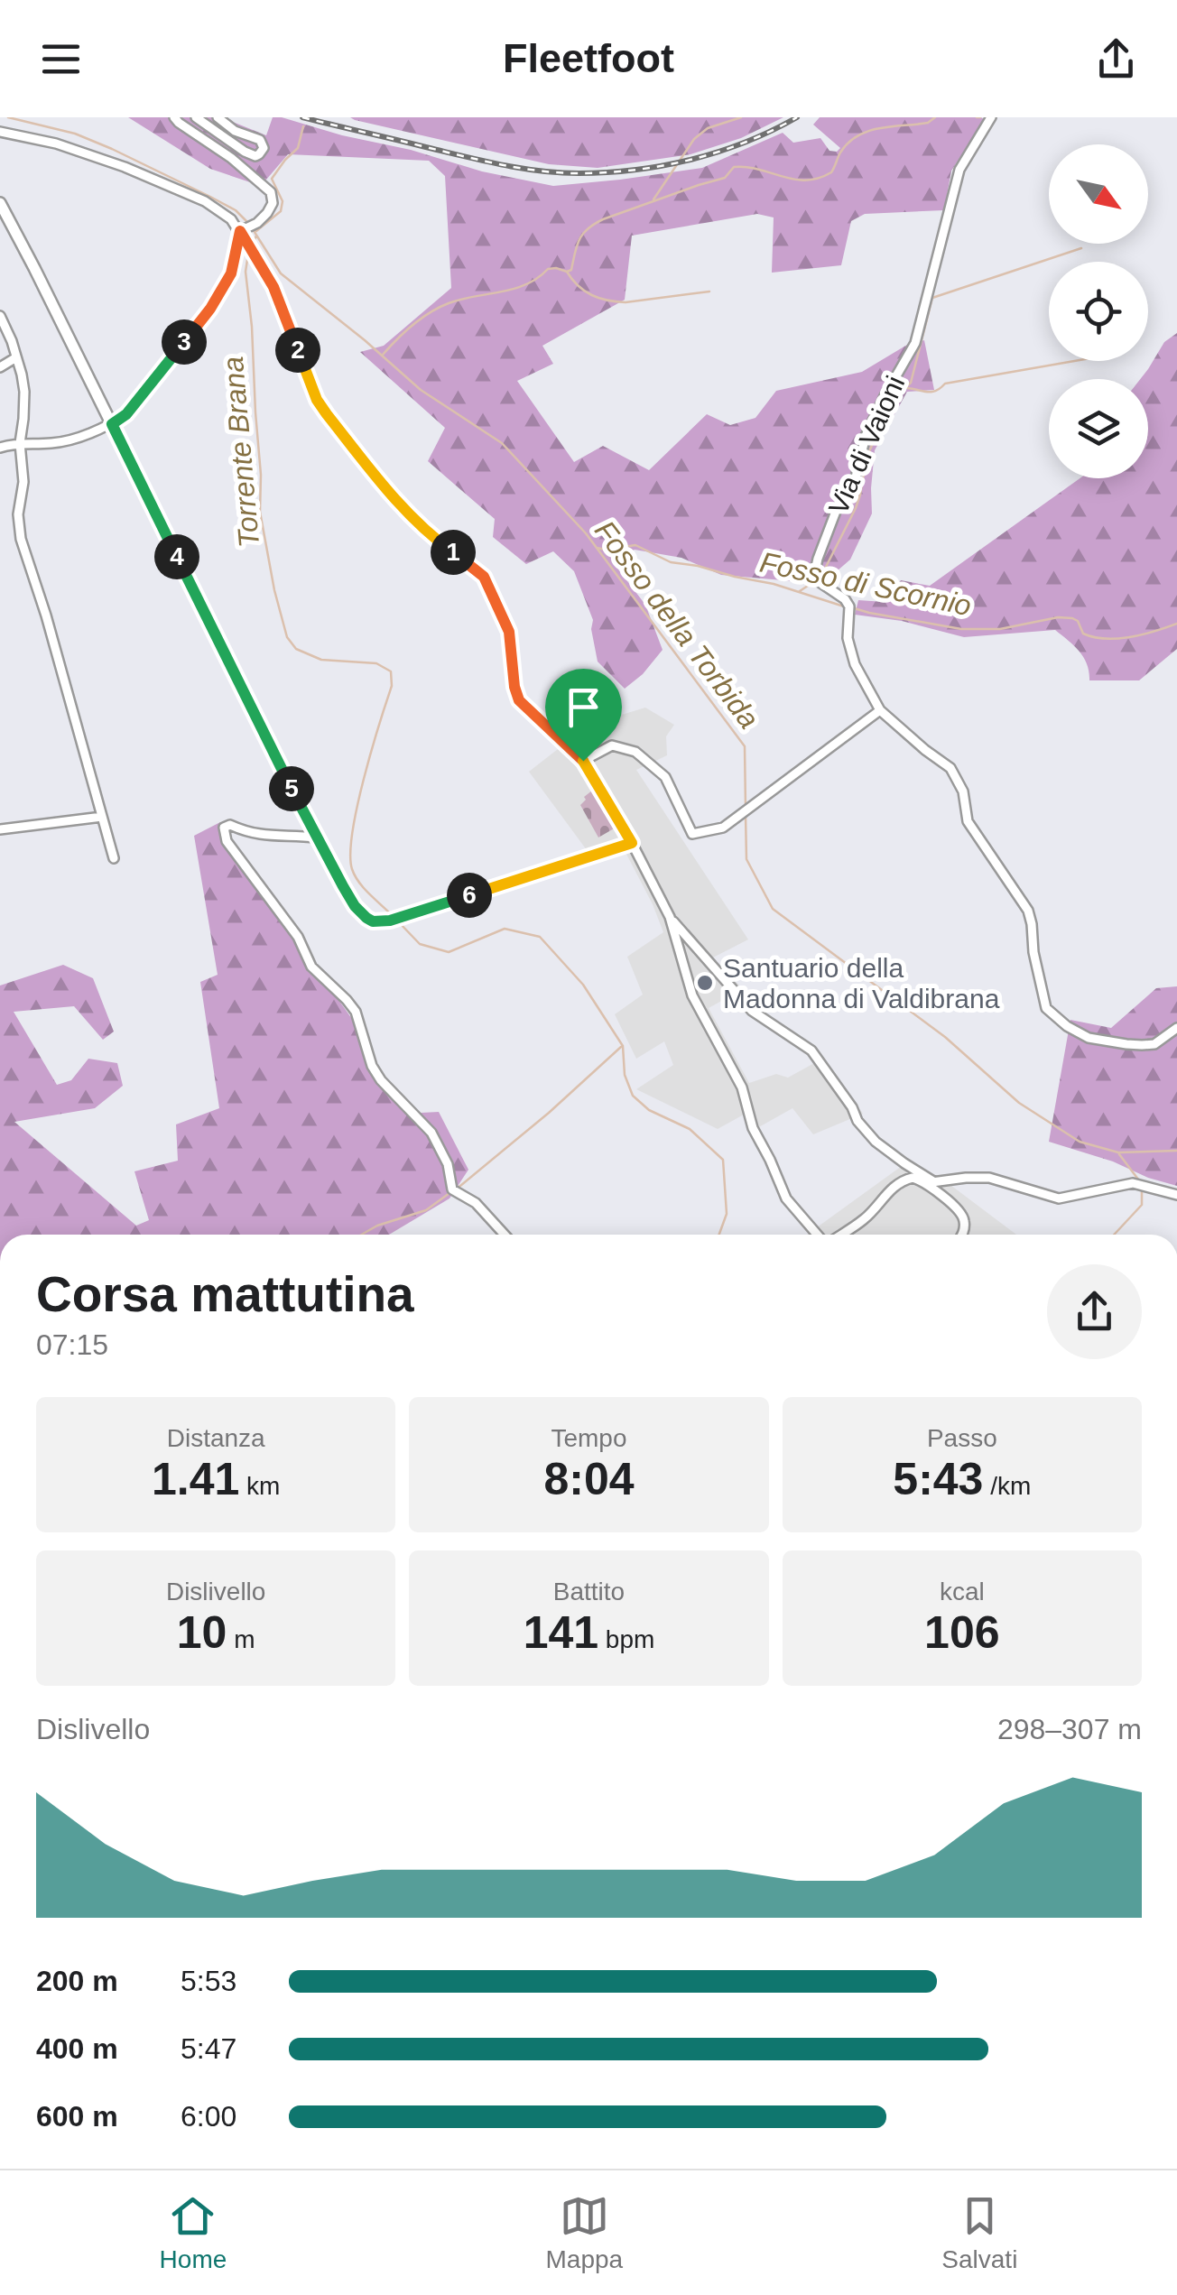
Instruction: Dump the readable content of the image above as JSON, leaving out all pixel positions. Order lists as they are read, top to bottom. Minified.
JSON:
{"streets":{"street":["Via di Vaioni"]},"water":["Torrente Brana","Fosso di Scornio","Fosso della Torbida"],"places":["Santuario della Madonna di Valdibrana"],"north":"bottom right","page":{"header":"Fleetfoot","pins":["3","2","1","4","5","6"],"heading":["Corsa mattutina","07:15"],"stats":[["Distanza","1.41 km"],["Tempo","8:04"],["Passo","5:43 /km"],["Dislivello","10 m"],["Battito","141 bpm"],["kcal","106"]],"chart":["Dislivello","298–307 m"],"list":[{"name":"200 m","note":"5:53"},{"name":"400 m","note":"5:47"},{"name":"600 m","note":"6:00"}],"tabs":["Home","Mappa","Salvati"]}}
